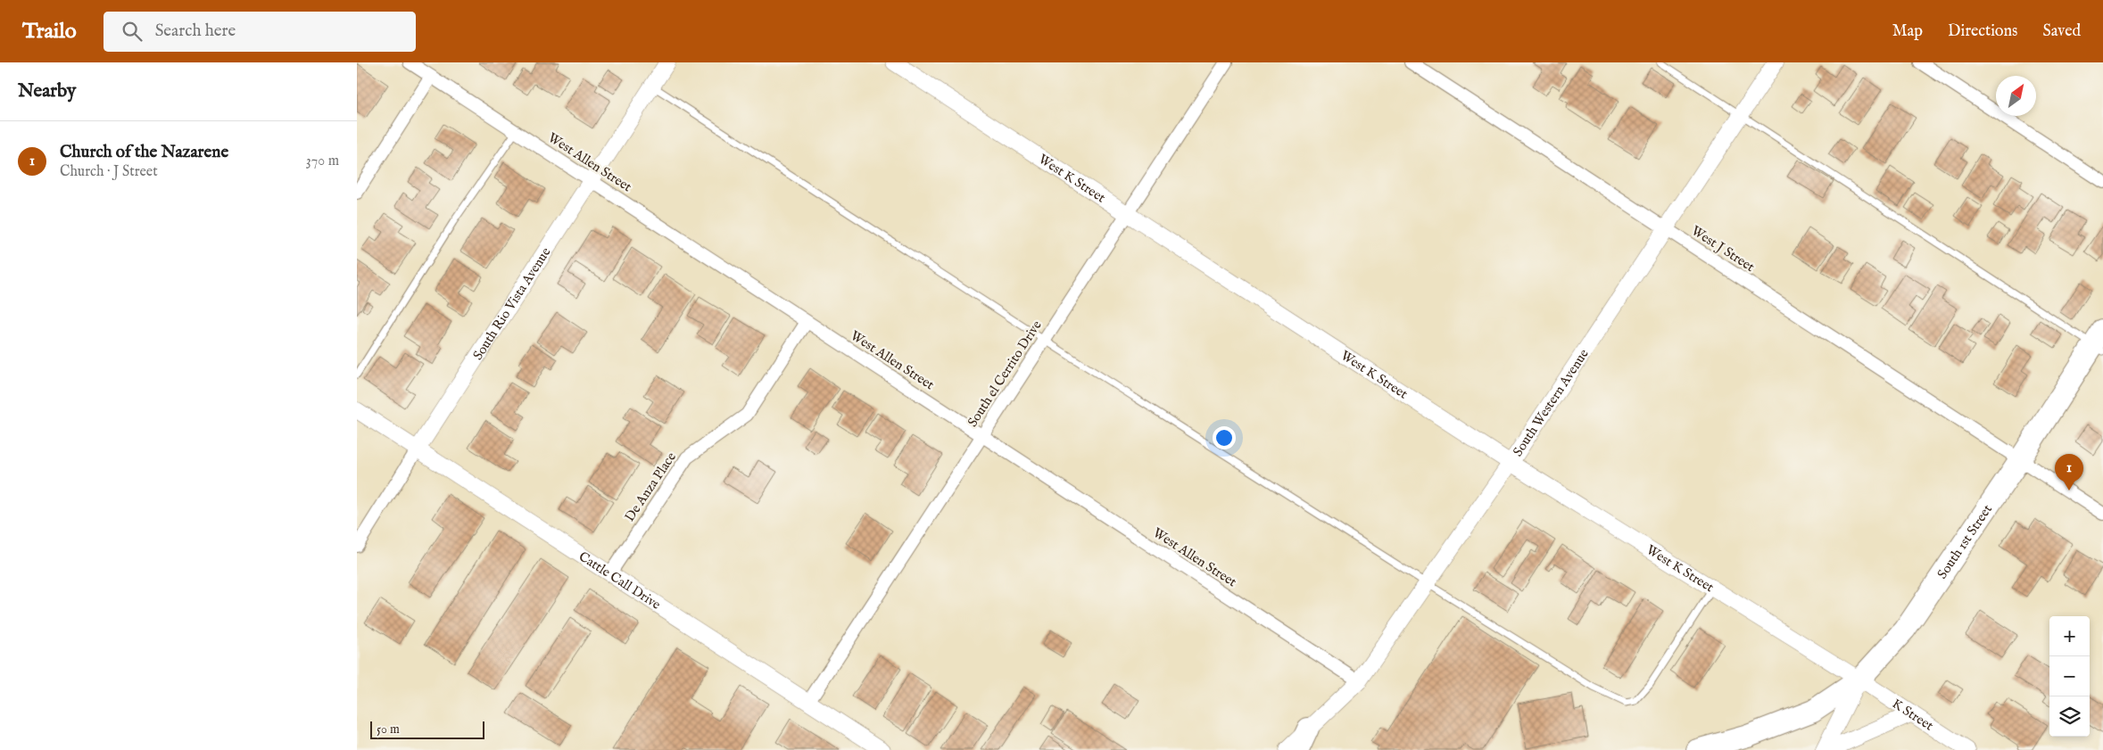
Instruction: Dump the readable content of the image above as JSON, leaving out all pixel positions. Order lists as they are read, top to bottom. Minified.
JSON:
{"streets":{"highway":["South 1st Street"],"street":["West Allen Street","West K Street","West J Street","South Rio Vista Avenue","South el Cerrito Drive","South Western Avenue","De Anza Place","Cattle Call Drive","K Street"]},"crossings":[["West Allen Street","South Rio Vista Avenue"],["West Allen Street","South el Cerrito Drive"],["West Allen Street","South Western Avenue"],["West Allen Street","De Anza Place"],["West K Street","South el Cerrito Drive"],["West K Street","South Western Avenue"],["West K Street","South 1st Street"],["West K Street","K Street"],["West J Street","South Western Avenue"],["West J Street","South 1st Street"],["South Rio Vista Avenue","Cattle Call Drive"],["South el Cerrito Drive","Cattle Call Drive"],["De Anza Place","Cattle Call Drive"],["South 1st Street","K Street"]],"scale_bar":"50 m","north":"top right","page":{"header":"Trailo","search":"Search here","nav":["Map","Directions","Saved"],"heading":"Nearby","list":[{"mark":"1","name":"Church of the Nazarene","note":"Church · J Street","value":"370 m"}],"pins":"1","map_buttons":["+","−"],"scale":"50 m"}}
